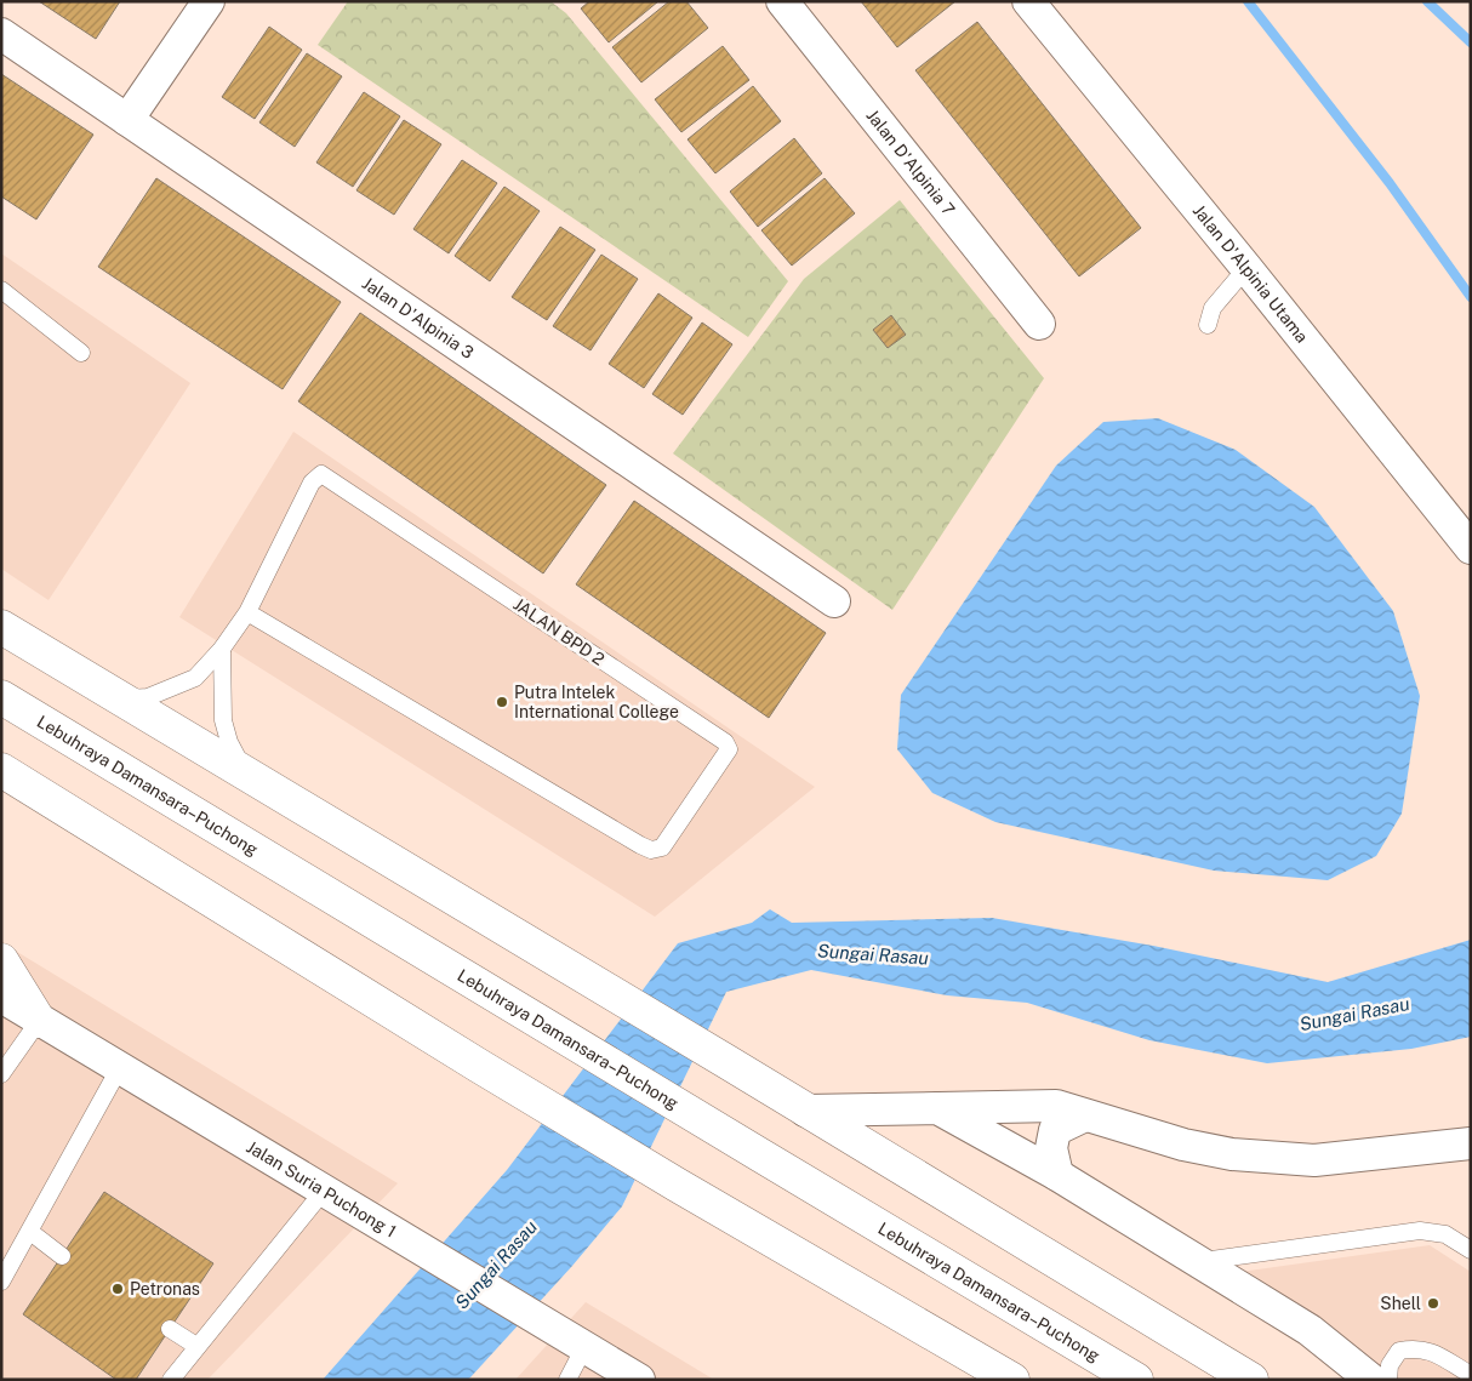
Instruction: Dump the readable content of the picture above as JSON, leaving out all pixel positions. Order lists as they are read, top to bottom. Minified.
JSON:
{"streets":{"highway":["Lebuhraya Damansara–Puchong"],"street":["Jalan D'Alpinia 7","Jalan D'Alpinia Utama","Jalan D'Alpinia 3","Jalan Suria Puchong 1"],"lane":["JALAN BPD 2"]},"water":["Sungai Rasau"],"places":["Putra Intelek International College","Petronas","Shell"]}
